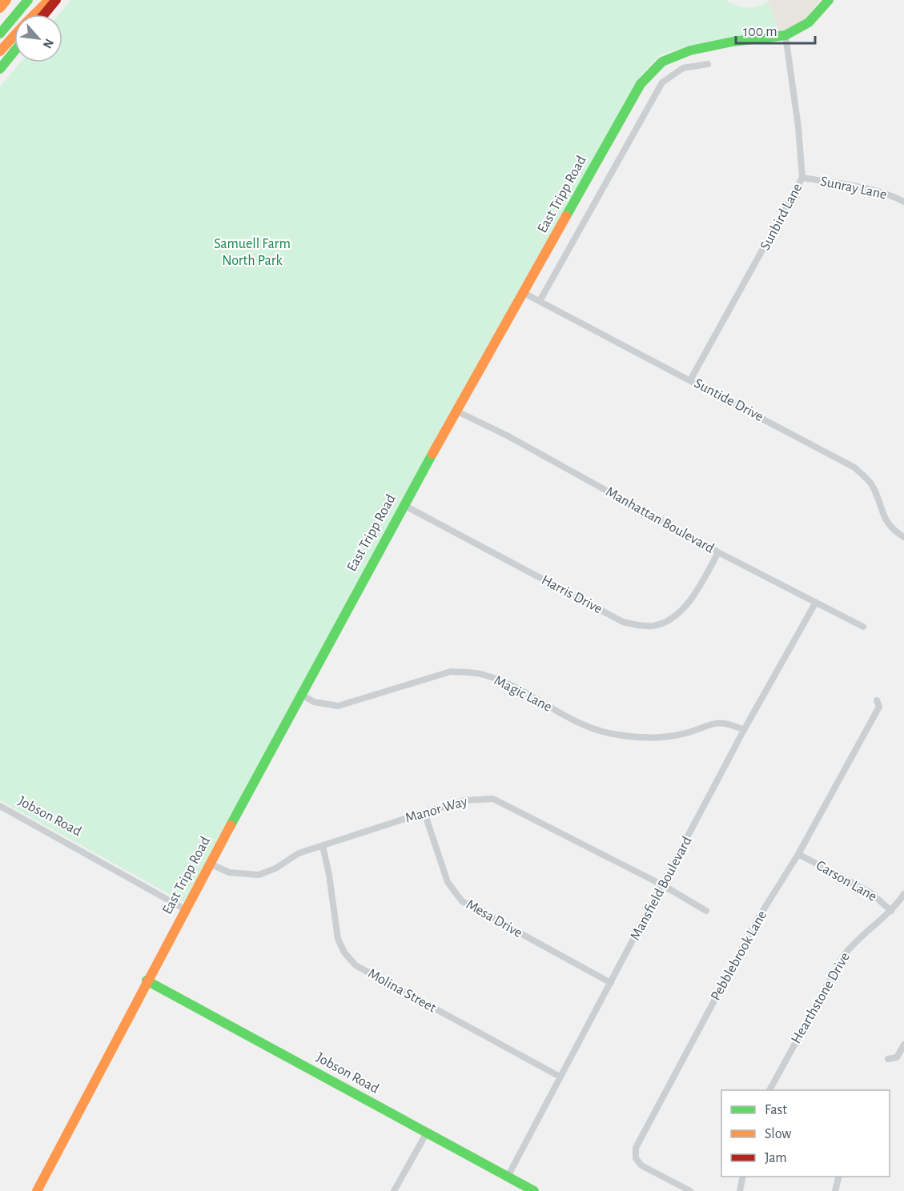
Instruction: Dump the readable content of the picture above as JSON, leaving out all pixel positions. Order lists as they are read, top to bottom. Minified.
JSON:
{"streets":{"main road":["East Tripp Road","Jobson Road"],"street":["Sunray Lane","Sunbird Lane","Suntide Drive","Manhattan Boulevard","Harris Drive","Magic Lane","Manor Way","Carson Lane","Mansfield Boulevard","Mesa Drive","Pebblebrook Lane","Molina Street","Hearthstone Drive"]},"crossings":[["Sunray Lane","Sunbird Lane"],["East Tripp Road","Sunbird Lane"],["East Tripp Road","Suntide Drive"],["East Tripp Road","Manhattan Boulevard"],["East Tripp Road","Harris Drive"],["East Tripp Road","Magic Lane"],["East Tripp Road","Manor Way"],["East Tripp Road","Jobson Road"],["Sunbird Lane","Suntide Drive"],["Manhattan Boulevard","Harris Drive"],["Manhattan Boulevard","Mansfield Boulevard"],["Magic Lane","Mansfield Boulevard"],["Manor Way","Mansfield Boulevard"],["Manor Way","Mesa Drive"],["Manor Way","Molina Street"],["Jobson Road","Mansfield Boulevard"],["Carson Lane","Pebblebrook Lane"],["Carson Lane","Hearthstone Drive"],["Mansfield Boulevard","Mesa Drive"],["Mansfield Boulevard","Molina Street"]],"parks":["Samuell Farm North Park"],"legend":["Fast","Slow","Jam"],"scale_bar":"100 m","north":"bottom right"}
